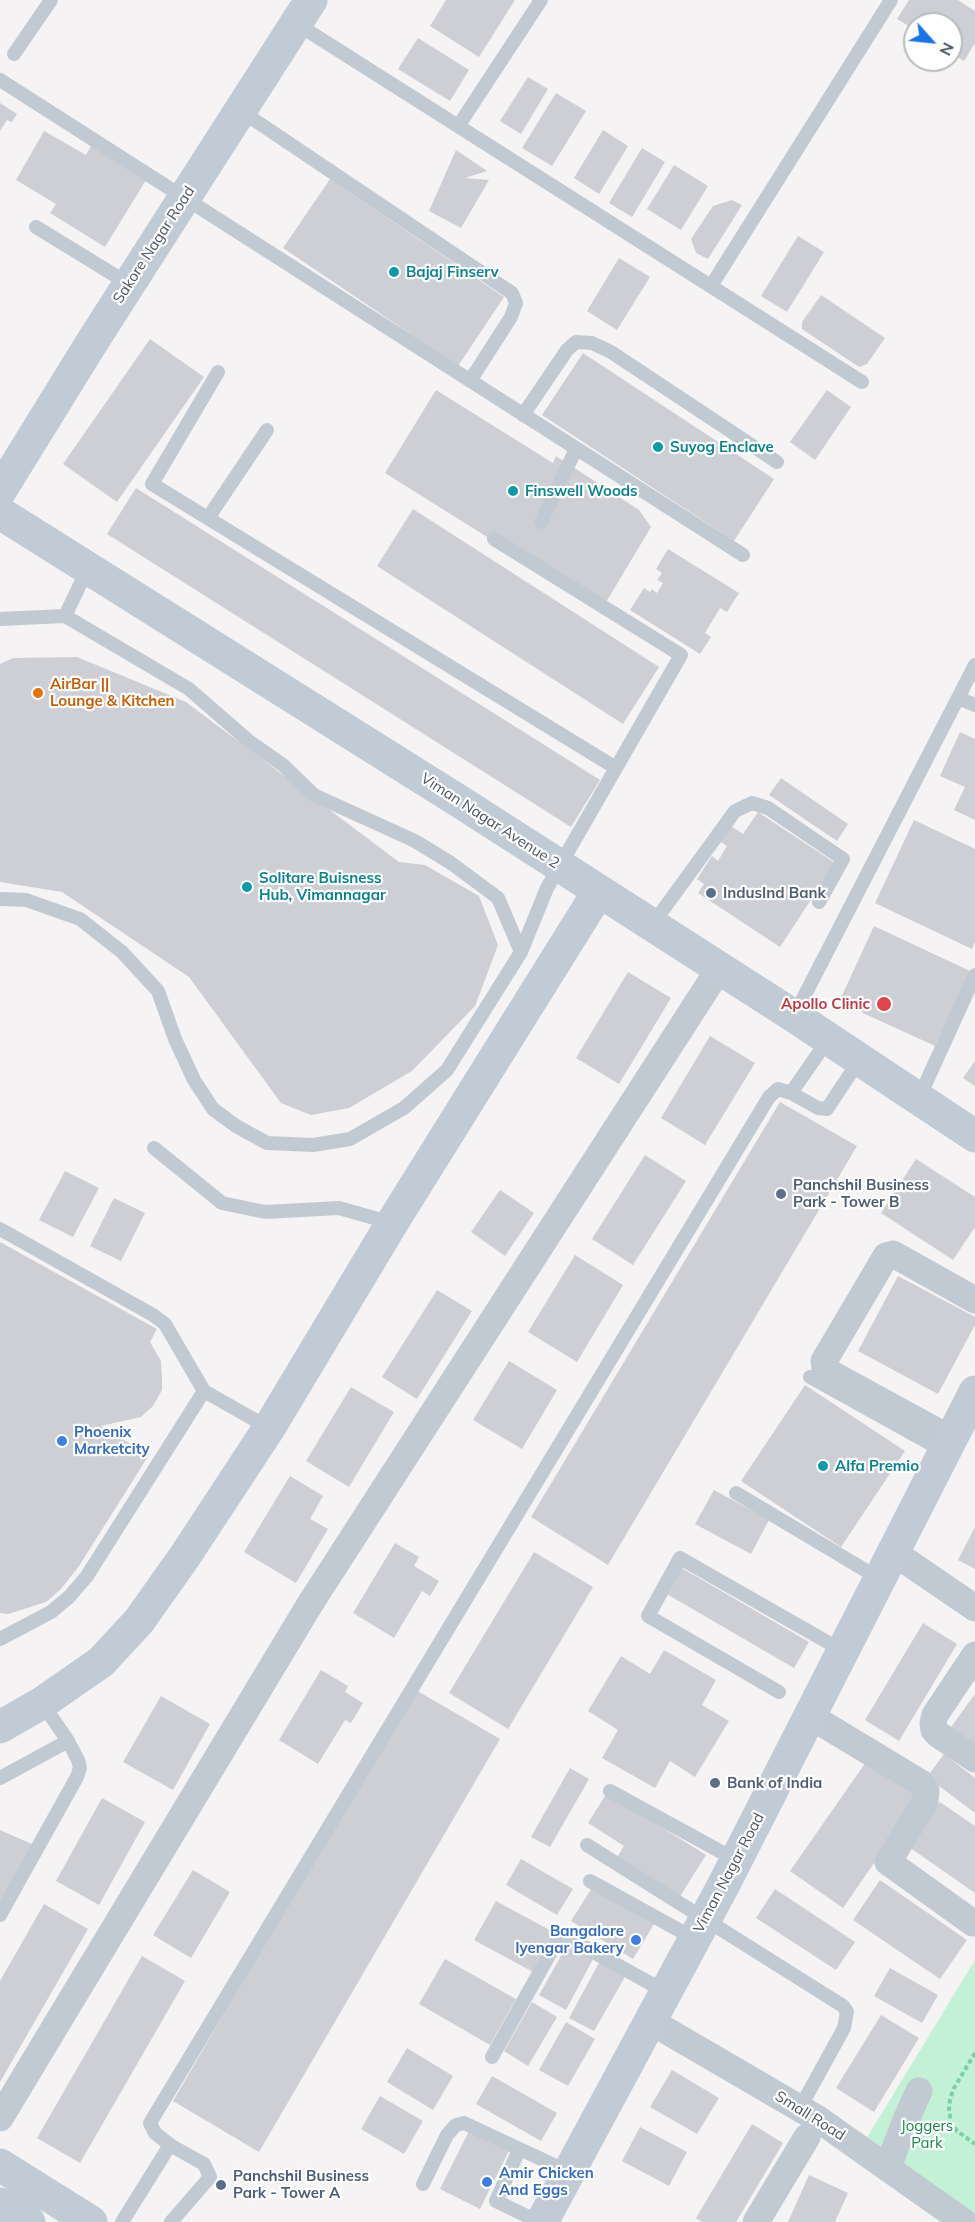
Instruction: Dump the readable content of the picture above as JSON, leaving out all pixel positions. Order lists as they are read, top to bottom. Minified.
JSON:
{"streets":{"street":["Sakore Nagar Road","Viman Nagar Avenue 2","Viman Nagar Road","Small Road"]},"crossings":[["Viman Nagar Road","Small Road"]],"parks":["Joggers Park"],"places":["Bajaj Finserv","Suyog Enclave","Finswell Woods","AirBar || Lounge & Kitchen","Solitare Buisness Hub, Vimannagar","IndusInd Bank","Apollo Clinic","Panchshil Business Park - Tower B","Phoenix Marketcity","Alfa Premio","Bank of India","Bangalore Iyengar Bakery","Amir Chicken And Eggs","Panchshil Business Park - Tower A"],"north":"bottom right"}
